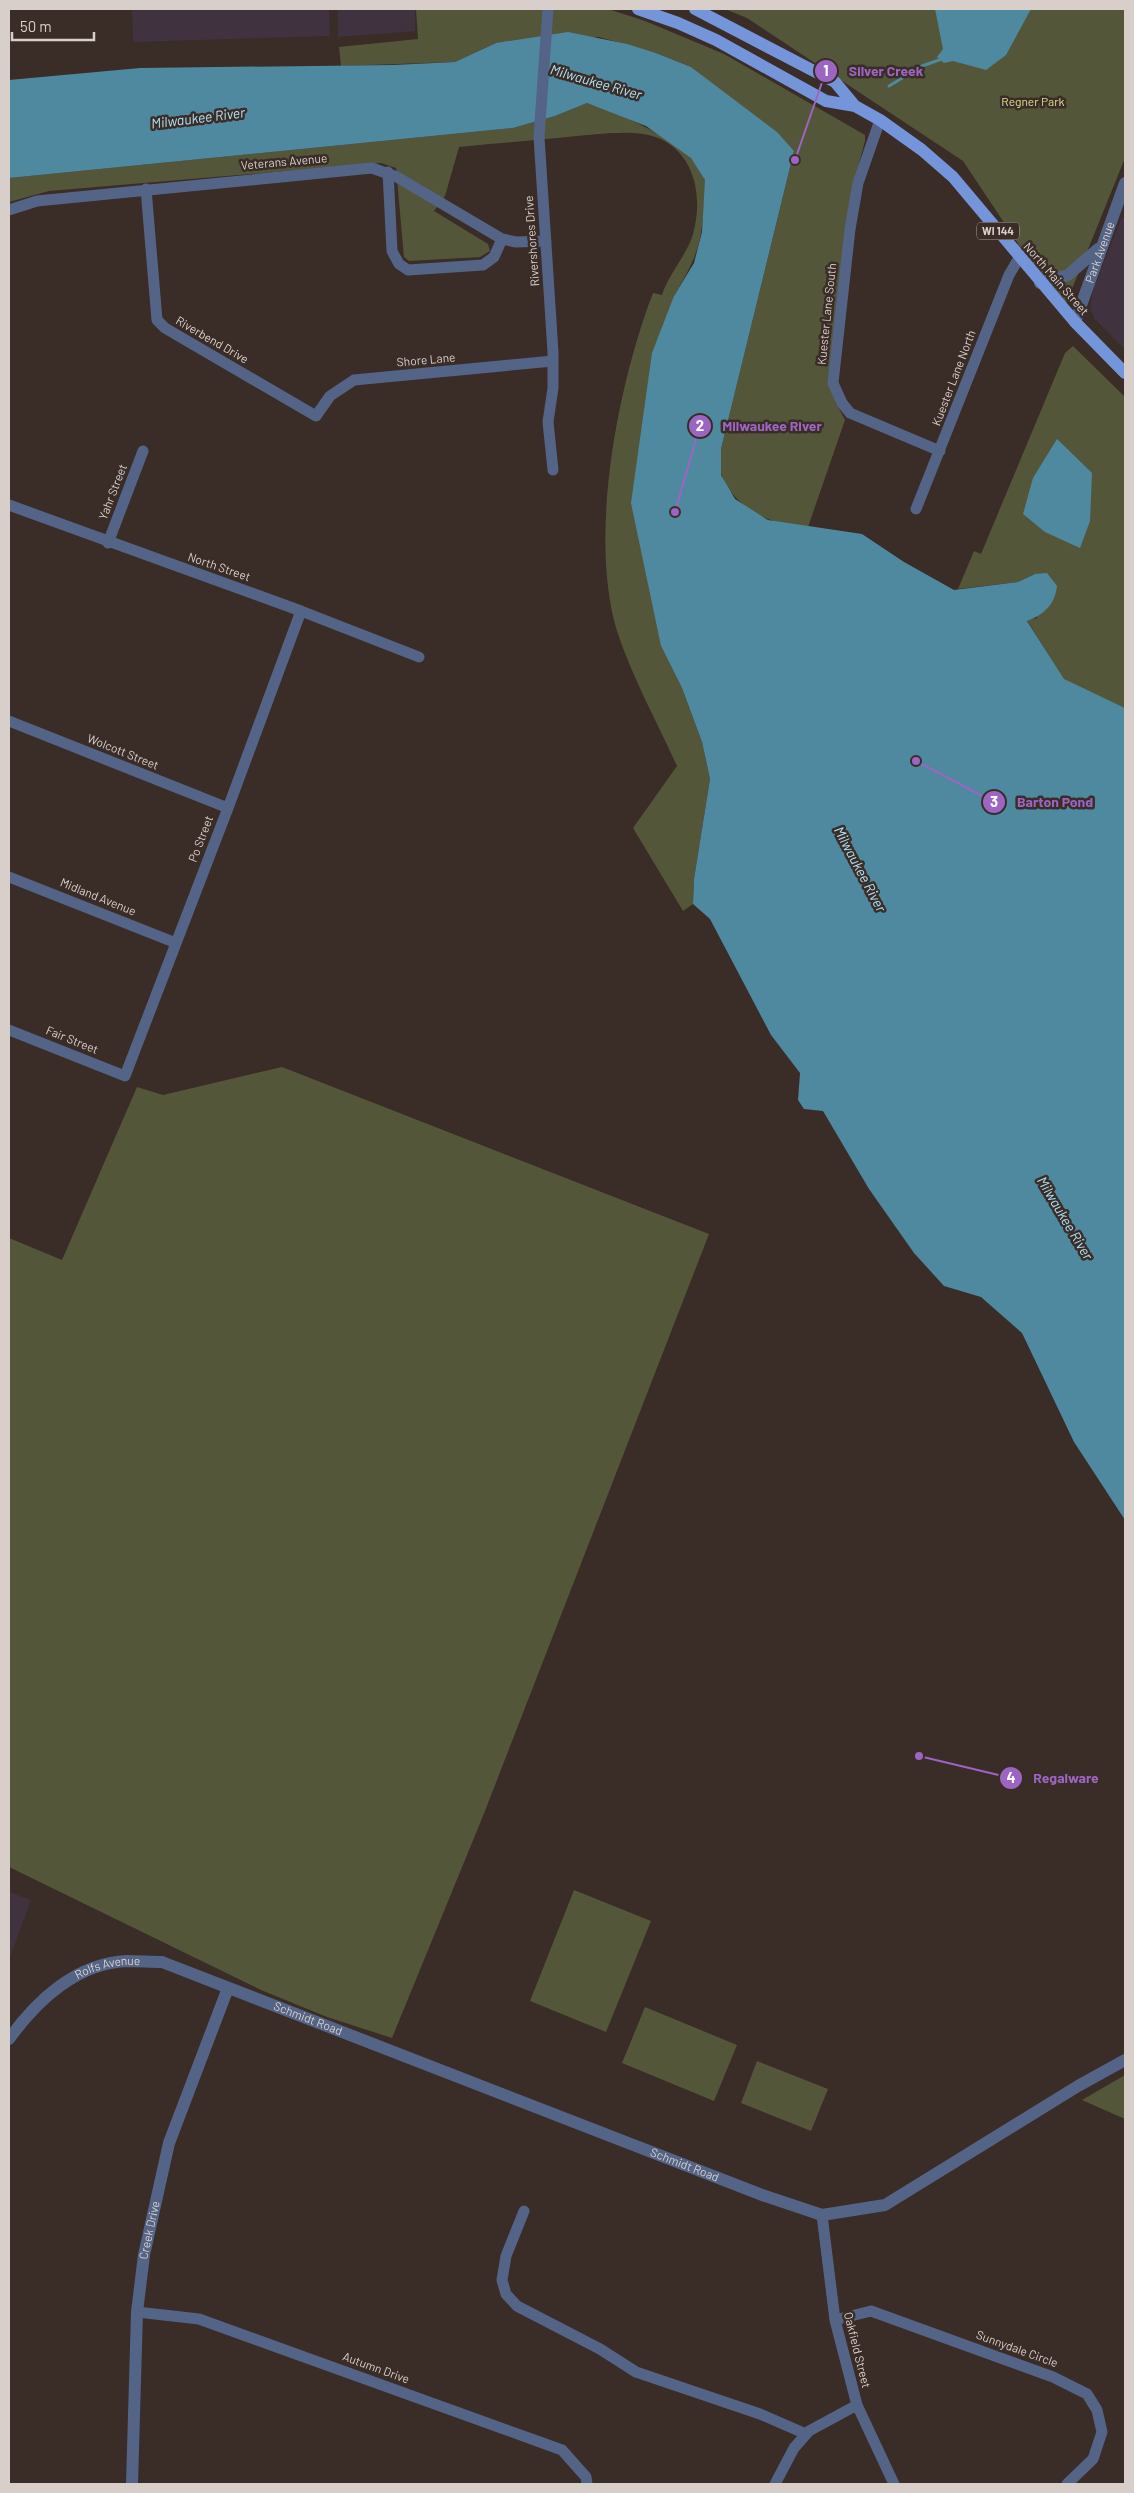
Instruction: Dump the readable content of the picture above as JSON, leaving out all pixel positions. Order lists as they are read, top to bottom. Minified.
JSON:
{"streets":{"main road":["WI 144","North Main Street"],"street":["Veterans Avenue","Rivershores Drive","Park Avenue","Kuester Lane South","Riverbend Drive","Shore Lane","Kuester Lane North","Yahr Street","North Street","Wolcott Street","Po Street","Midland Avenue","Fair Street","Rolfs Avenue","Schmidt Road","Creek Drive","Sunnydale Circle","Oakfield Street","Autumn Drive"]},"crossings":[["Veterans Avenue","Rivershores Drive"],["Veterans Avenue","Riverbend Drive"],["Rivershores Drive","Shore Lane"],["Park Avenue","North Main Street"],["North Main Street","Kuester Lane South"],["North Main Street","Kuester Lane North"],["Kuester Lane South","Kuester Lane North"],["Riverbend Drive","Shore Lane"],["Yahr Street","North Street"],["North Street","Po Street"],["Wolcott Street","Po Street"],["Po Street","Midland Avenue"],["Po Street","Fair Street"],["Rolfs Avenue","Schmidt Road"],["Rolfs Avenue","Creek Drive"],["Schmidt Road","Creek Drive"],["Schmidt Road","Oakfield Street"],["Creek Drive","Autumn Drive"],["Sunnydale Circle","Oakfield Street"]],"water":["Milwaukee River"],"parks":["Regner Park"],"places":["Silver Creek","Milwaukee River","Barton Pond","Regalware"],"scale_bar":"50 m"}
